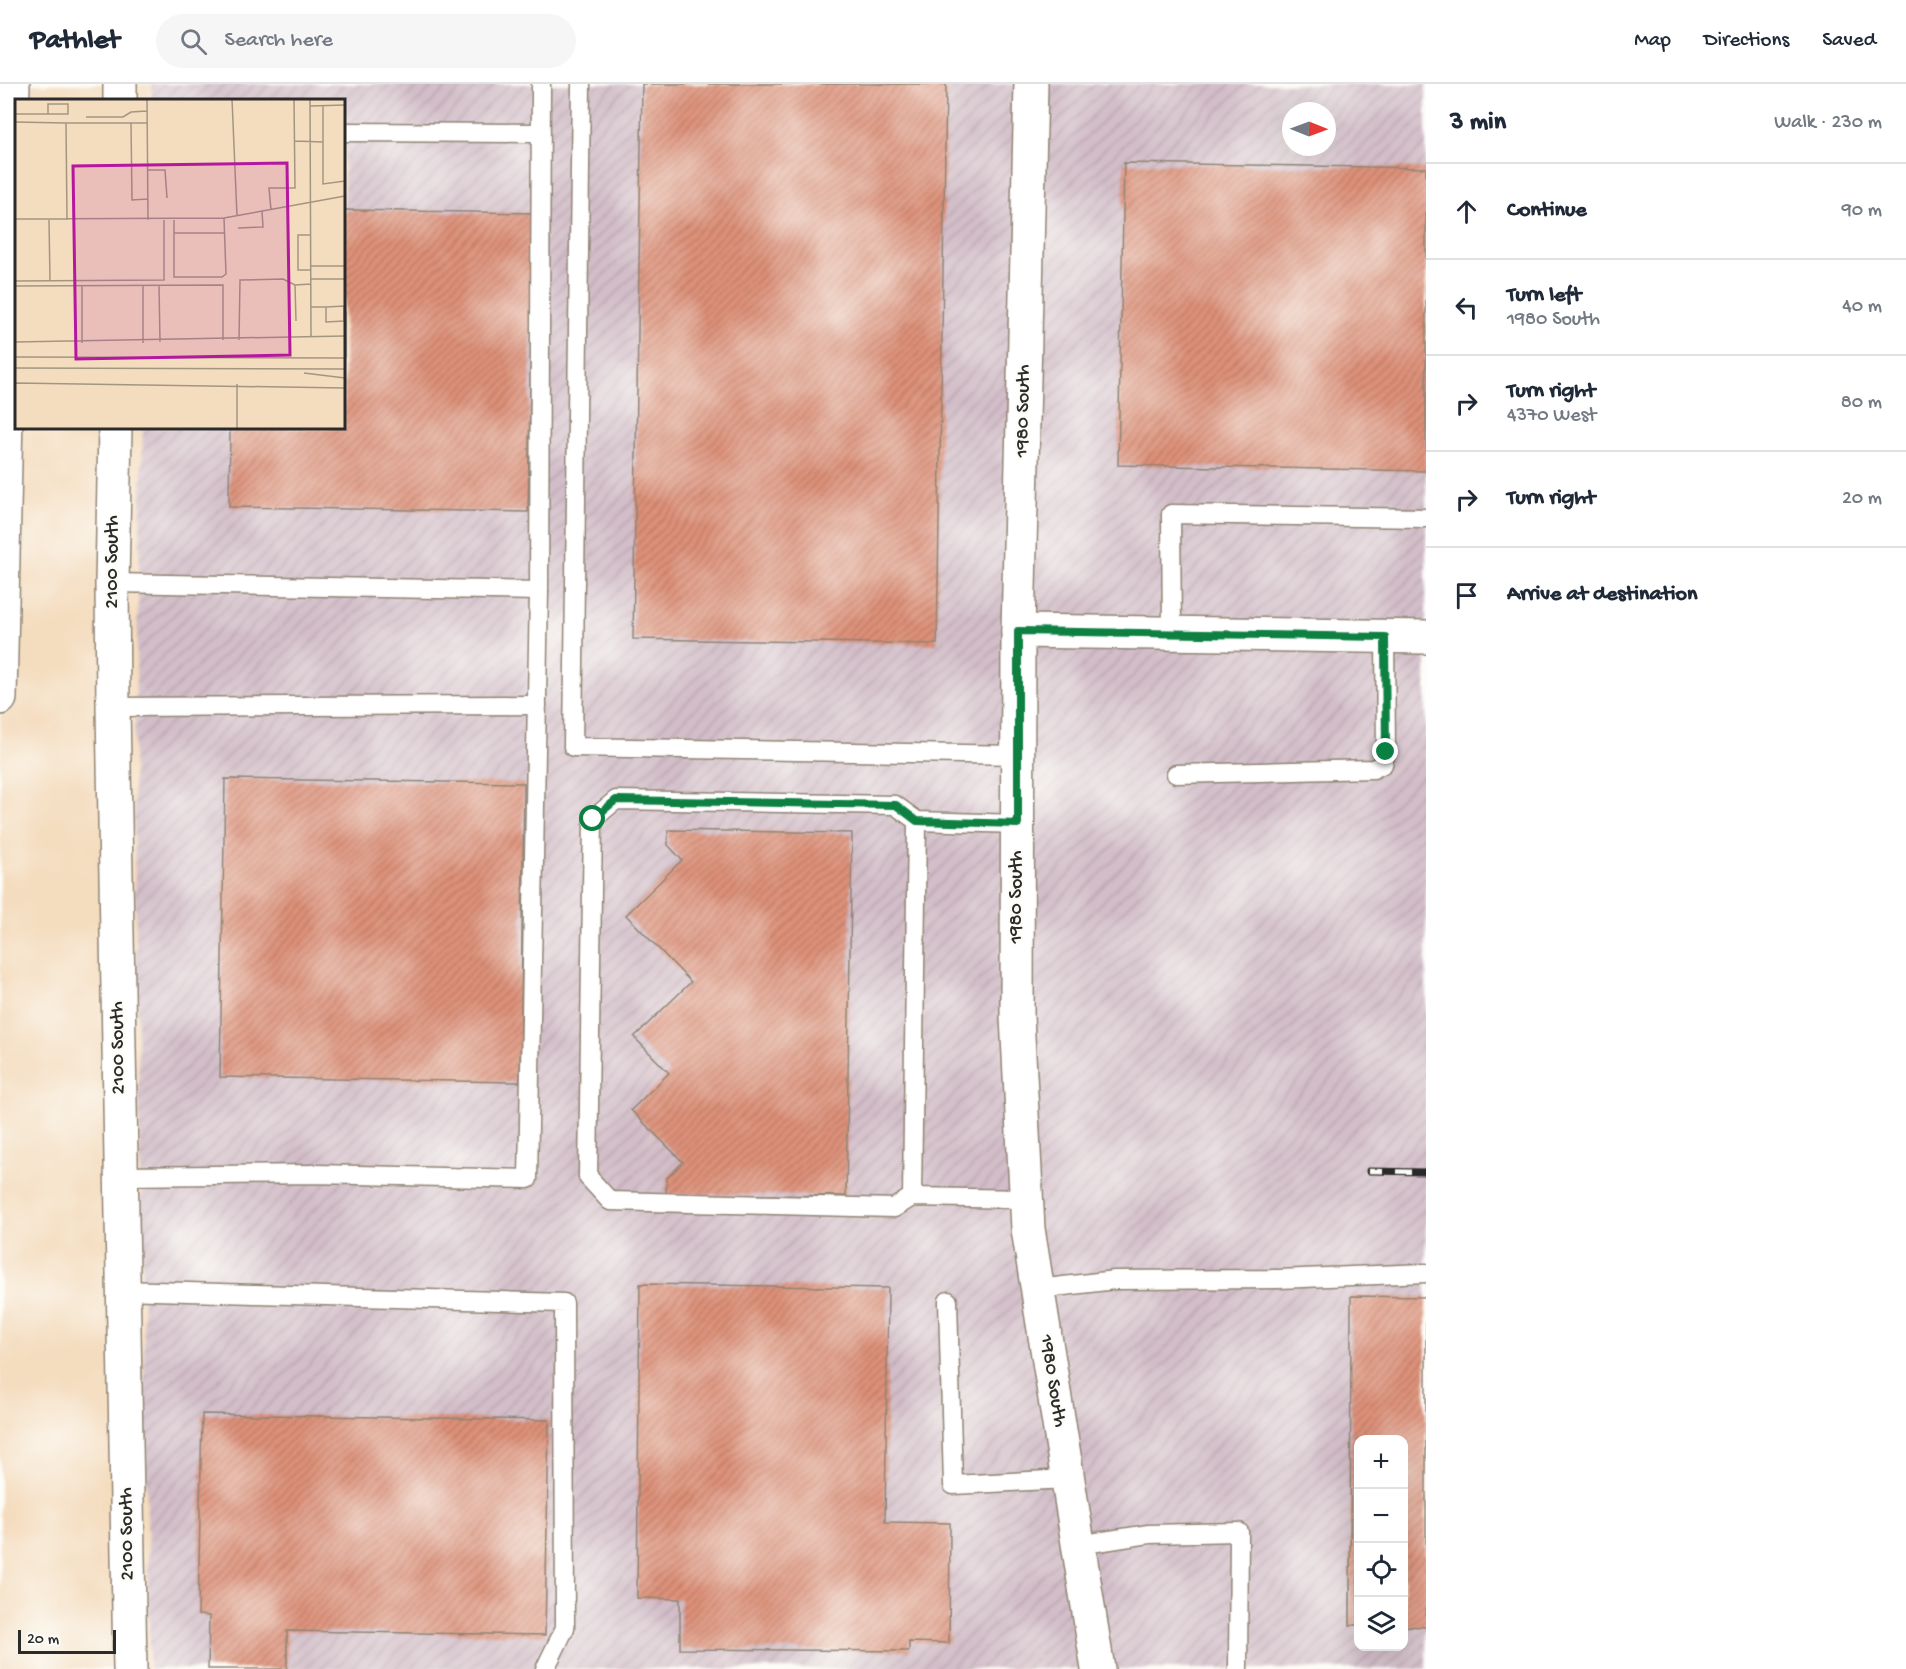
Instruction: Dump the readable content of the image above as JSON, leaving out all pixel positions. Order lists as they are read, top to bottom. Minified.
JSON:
{"streets":{"main road":["1980 South","2100 South"]},"scale_bar":"20 m","north":"right","page":{"header":"Pathlet","search":"Search here","nav":["Map","Directions","Saved"],"heading":["3 min","Walk · 230 m"],"list":[["Continue","90 m"],["Turn left","1980 South","40 m"],["Turn right","4370 West","80 m"],["Turn right","20 m"],"Arrive at destination"],"map_buttons":["+","−"],"scale":"20 m"}}
